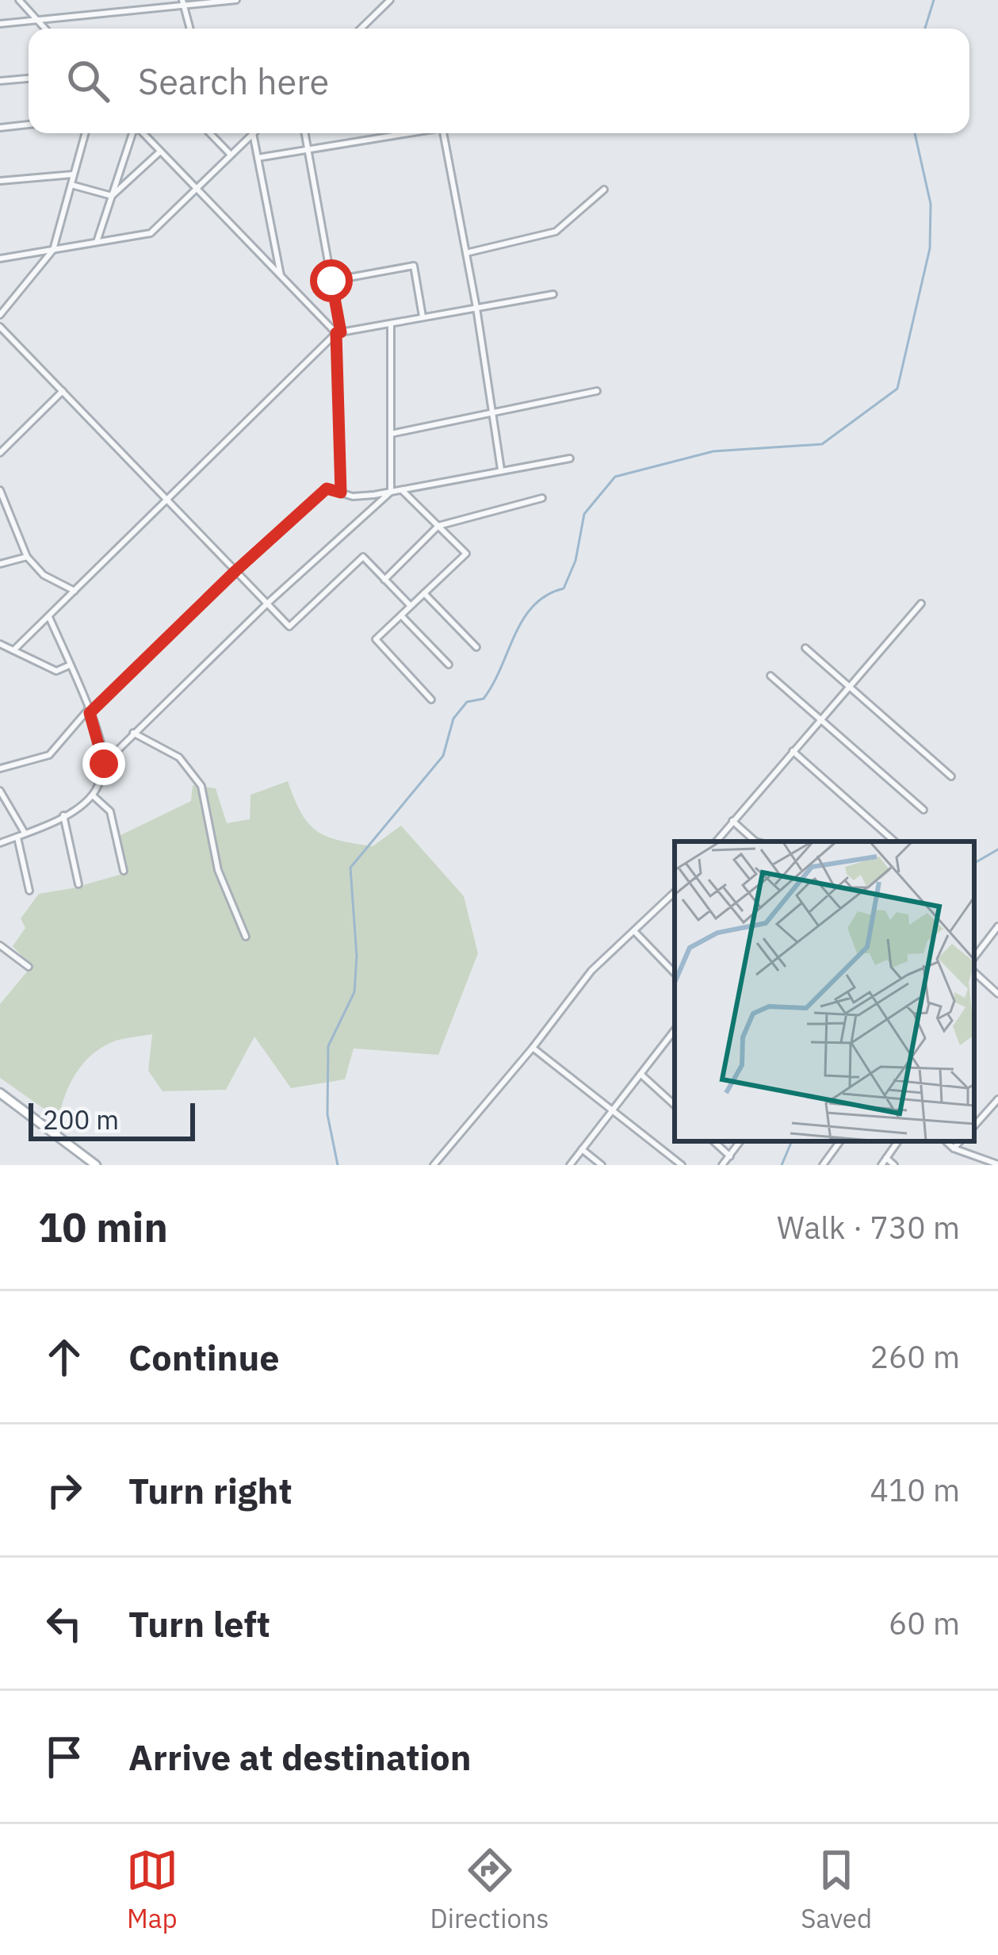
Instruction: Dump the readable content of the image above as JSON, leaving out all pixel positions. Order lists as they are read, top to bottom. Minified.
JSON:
{"scale_bar":"200 m","page":{"search":"Search here","scale":"200 m","heading":["10 min","Walk · 730 m"],"list":[["Continue","260 m"],["Turn right","410 m"],["Turn left","60 m"],"Arrive at destination"],"nav":["Map","Directions","Saved"]}}
